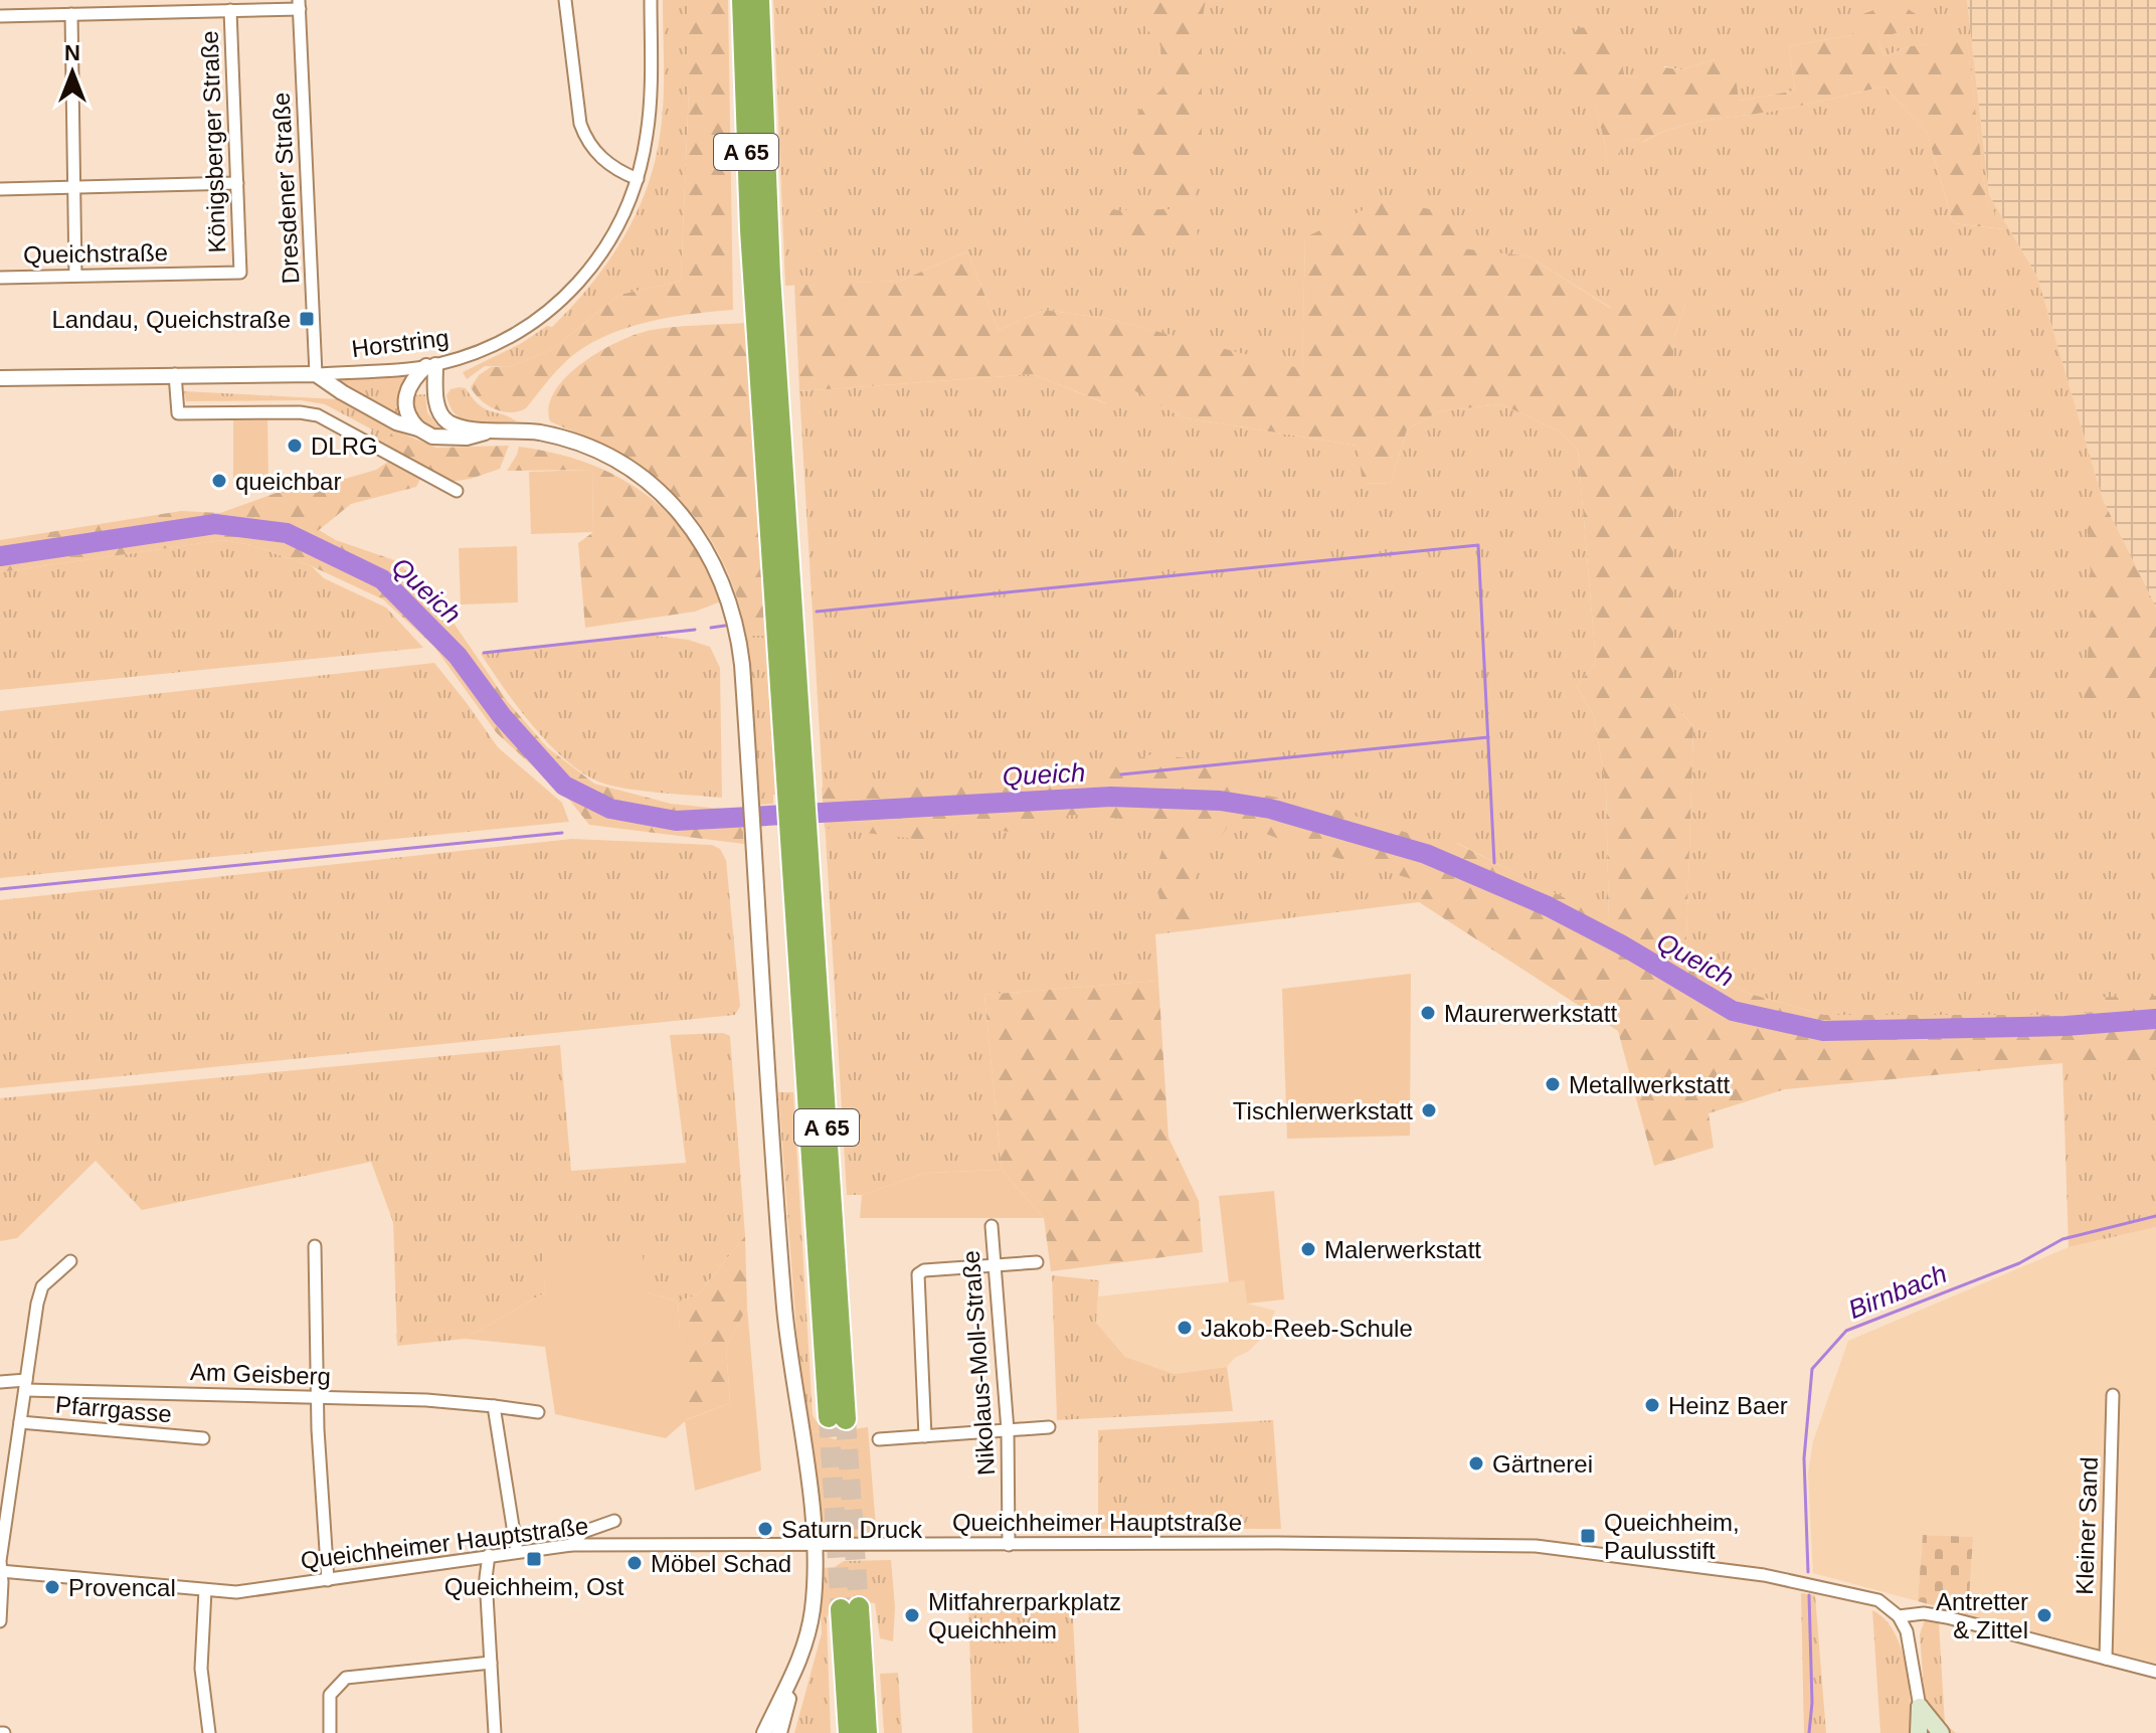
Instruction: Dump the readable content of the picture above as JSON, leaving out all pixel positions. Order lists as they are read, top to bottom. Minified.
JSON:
{"streets":{"highway":["A 65"],"street":["Königsberger Straße","Dresdener Straße","Queichstraße","Horstring","Nikolaus-Moll-Straße","Am Geisberg","Pfarrgasse","Queichheimer Hauptstraße","Kleiner Sand"]},"crossings":[["Königsberger Straße","Queichstraße"],["Dresdener Straße","Horstring"],["Nikolaus-Moll-Straße","Queichheimer Hauptstraße"]],"water":["Queich","Birnbach"],"places":{"transit":["Landau, Queichstraße","Queichheim, Paulusstift","Queichheim, Ost"],"other":["DLRG","queichbar","Maurerwerkstatt","Metallwerkstatt","Tischlerwerkstatt","Malerwerkstatt","Jakob-Reeb-Schule","Heinz Baer","Gärtnerei","Saturn Druck","Möbel Schad","Provencal","Mitfahrerparkplatz Queichheim","Antretter & Zittel"]},"north":"top"}
